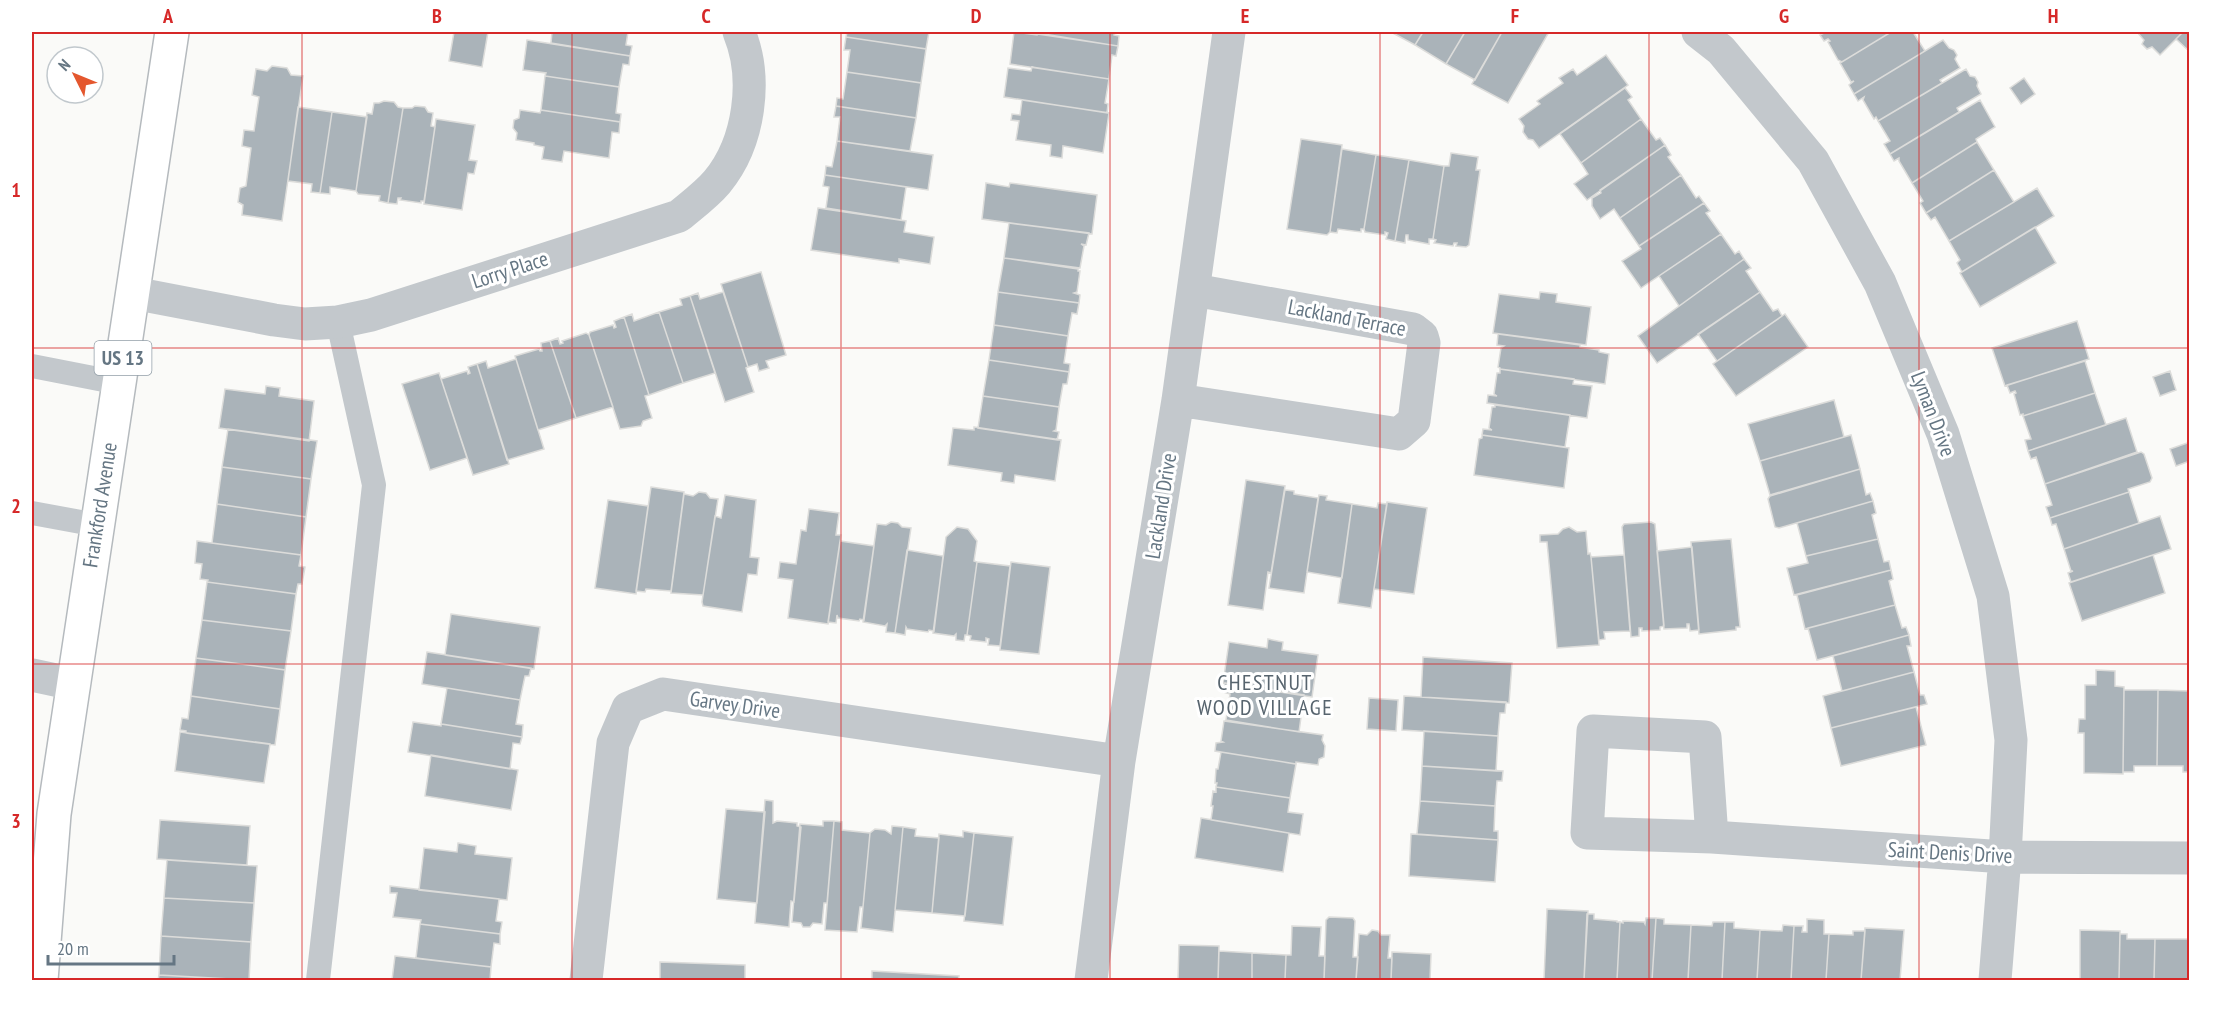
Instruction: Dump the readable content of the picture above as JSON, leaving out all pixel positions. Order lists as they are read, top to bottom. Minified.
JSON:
{"streets":{"main road":["US 13","Frankford Avenue"],"street":["Lorry Place","Lackland Terrace","Lyman Drive","Lackland Drive","Garvey Drive","Saint Denis Drive"]},"crossings":[["Lorry Place","Frankford Avenue"],["Lackland Terrace","Lackland Drive"],["Lyman Drive","Saint Denis Drive"],["Lackland Drive","Garvey Drive"]],"districts":["CHESTNUT WOOD VILLAGE"],"scale_bar":"20 m","north":"top left","grid":{"columns":["A","B","C","D","E","F","G","H"],"rows":["1","2","3"]}}
